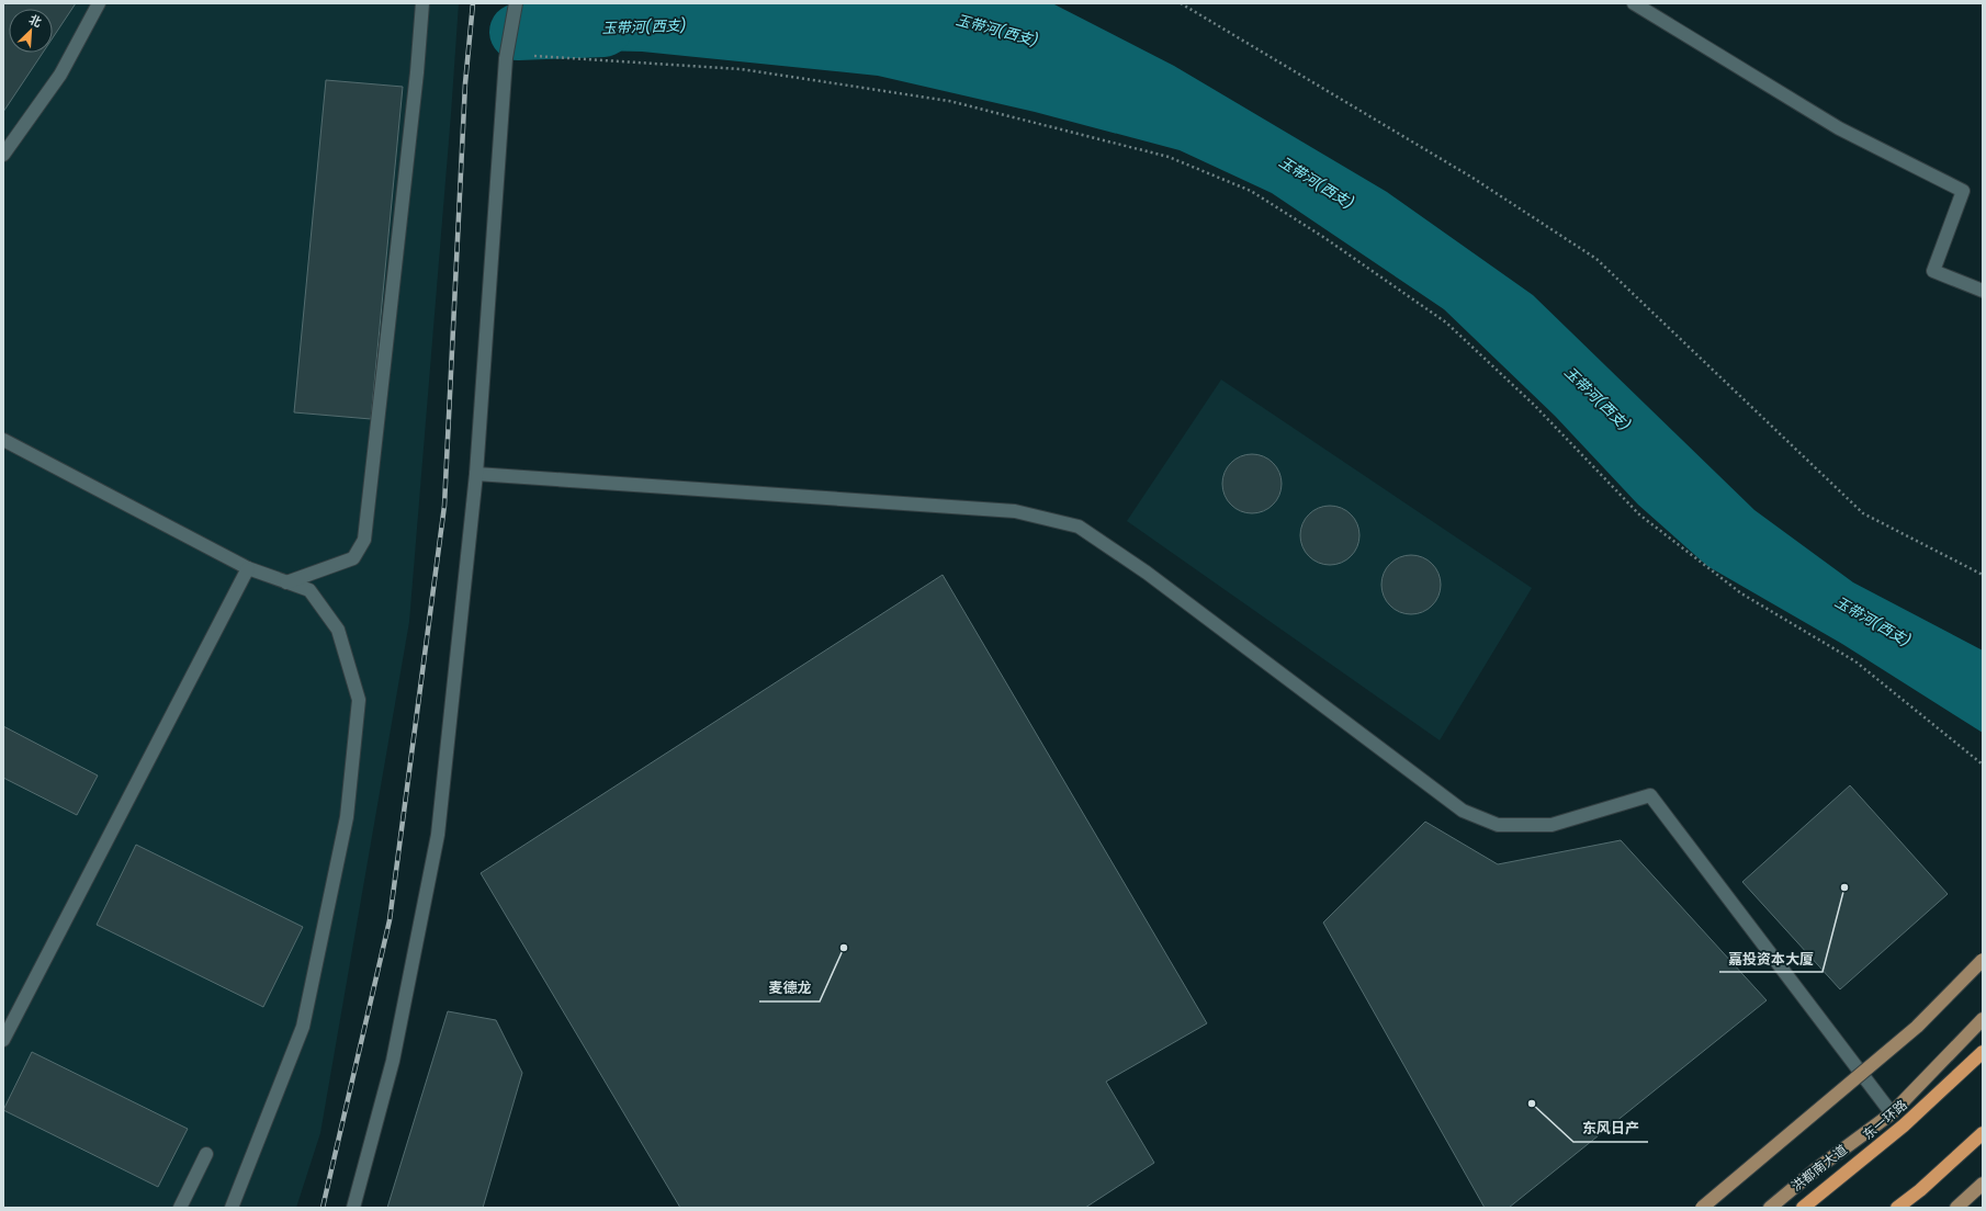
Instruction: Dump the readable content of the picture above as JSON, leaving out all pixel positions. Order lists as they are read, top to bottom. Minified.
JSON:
{"streets":{"highway":["东一环路"],"main road":["洪都南大道"]},"water":["玉带河(西支)"],"places":["嘉投资本大厦","麦德龙","东风日产"],"north":"top right"}
